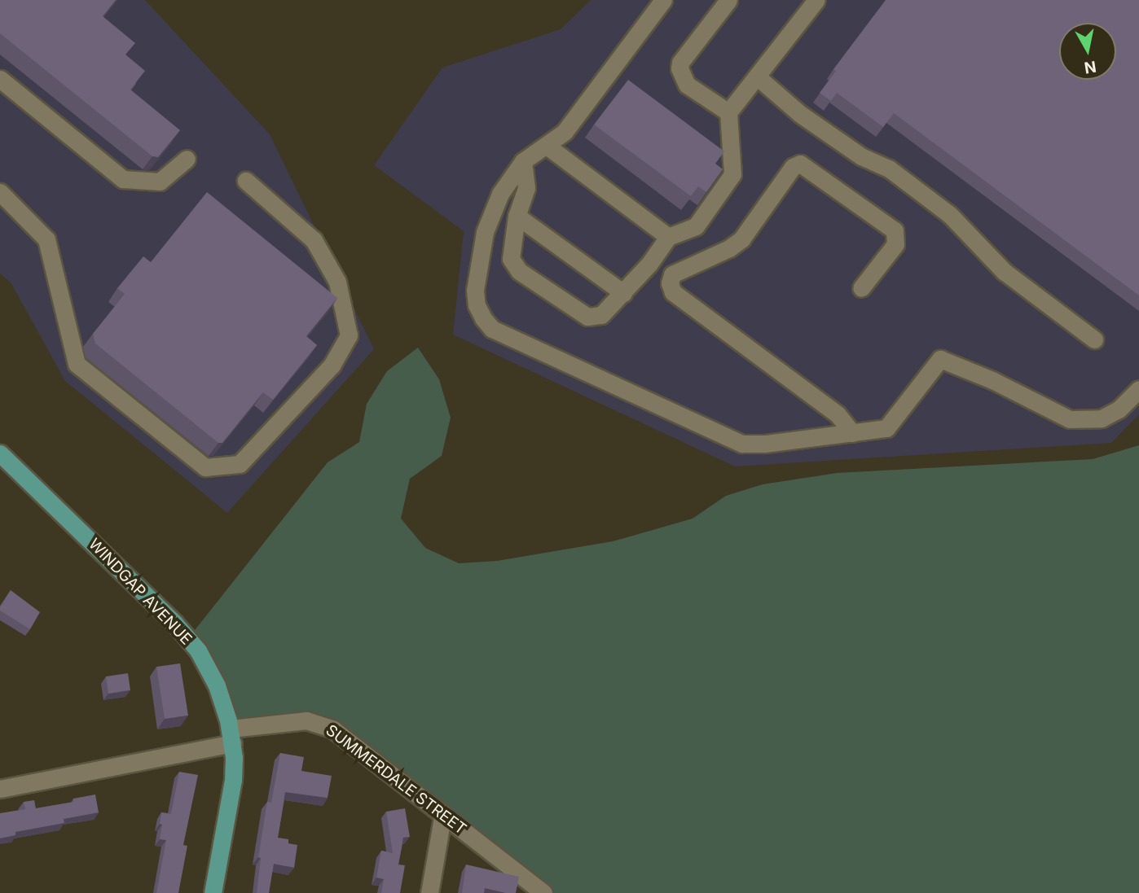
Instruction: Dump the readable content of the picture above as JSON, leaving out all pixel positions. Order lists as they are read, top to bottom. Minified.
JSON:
{"streets":{"main road":["WINDGAP AVENUE"],"street":["SUMMERDALE STREET"]},"crossings":[["WINDGAP AVENUE","SUMMERDALE STREET"]],"north":"bottom"}
